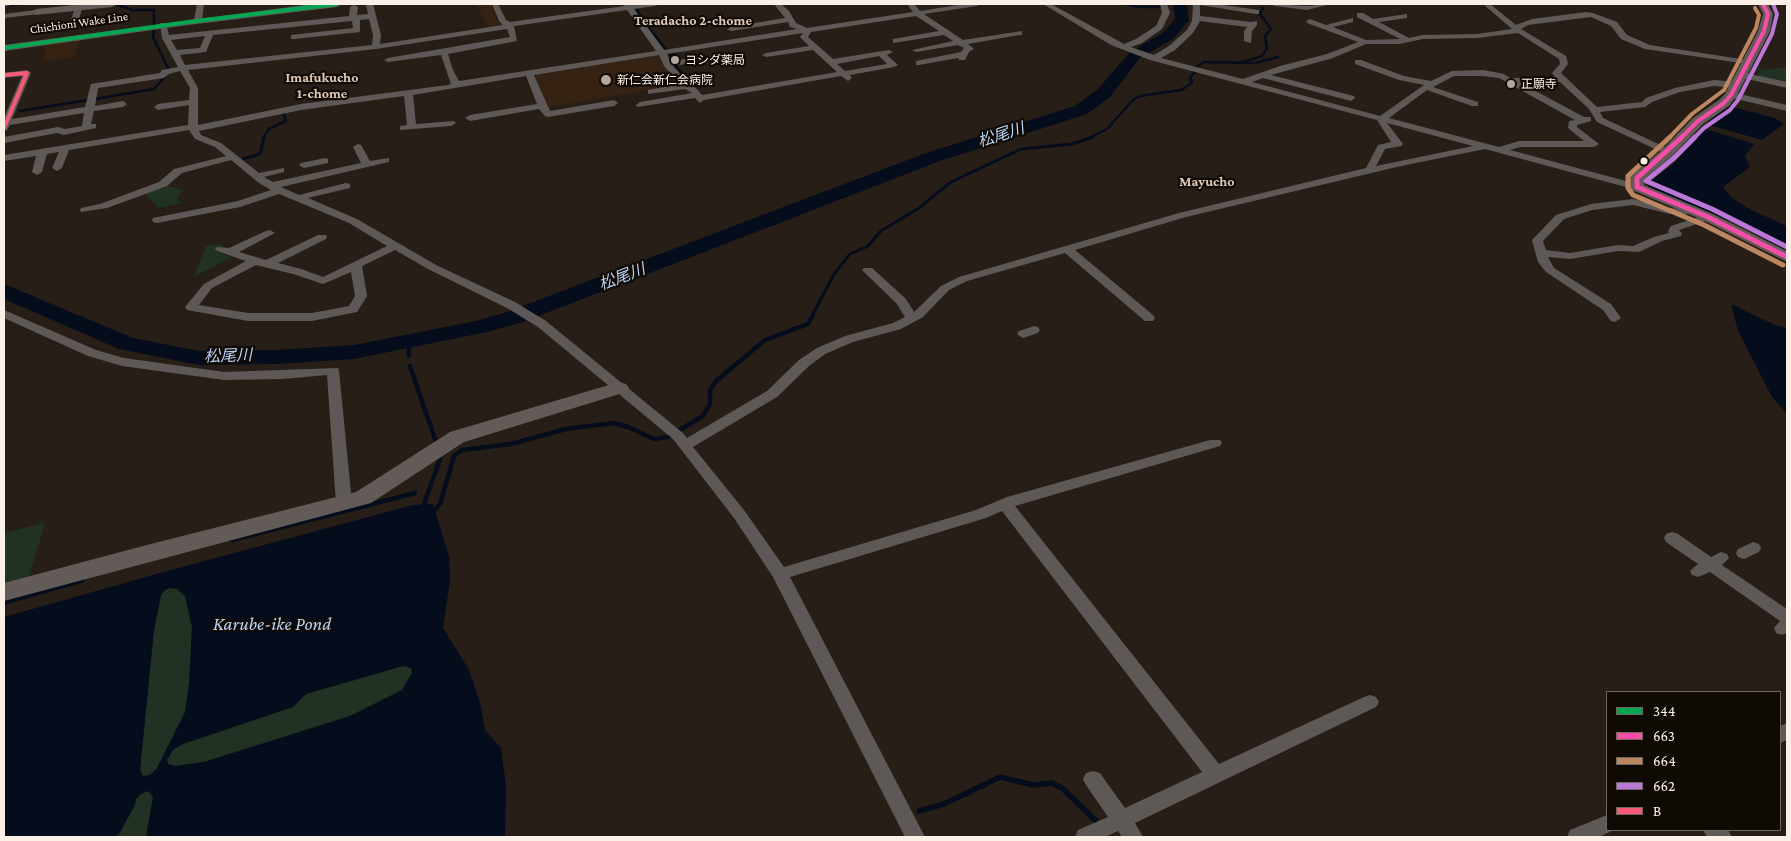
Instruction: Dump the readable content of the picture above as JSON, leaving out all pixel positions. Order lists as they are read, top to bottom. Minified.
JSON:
{"streets":{"main road":["Chichioni Wake Line"]},"districts":["Teradacho 2-chome","Imafukucho 1-chome","Mayucho"],"water":["松尾川","Karube-ike Pond"],"places":["ヨシダ薬局","新仁会新仁会病院","正願寺"],"lines":["transit line 344","transit line 663","transit line 662","transit line 664","transit line B"],"legend":["344","663","664","662","B"]}
